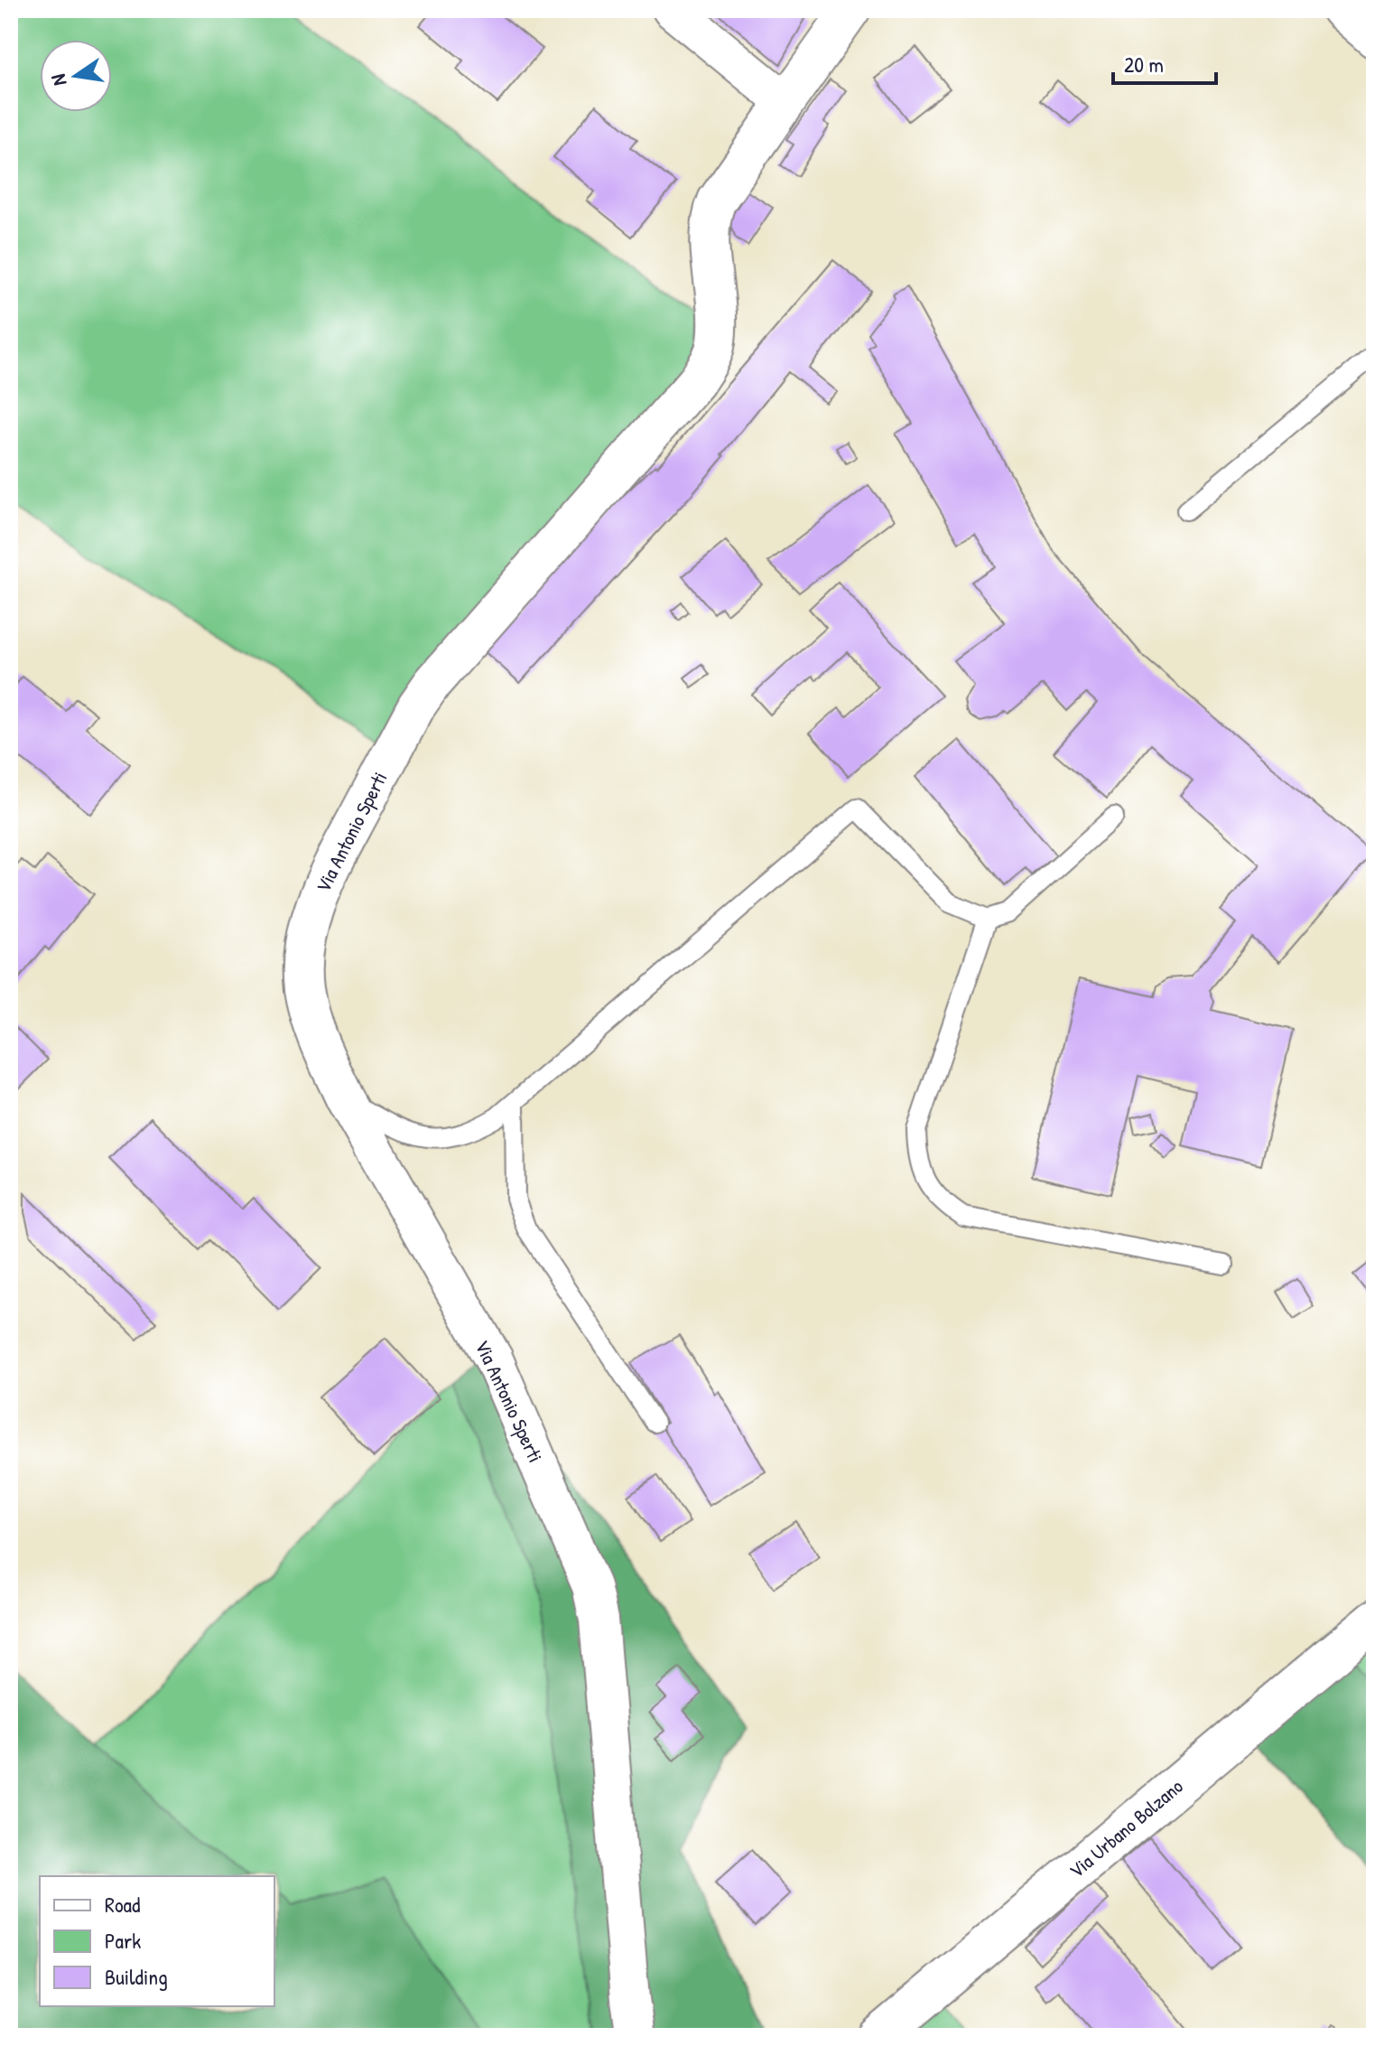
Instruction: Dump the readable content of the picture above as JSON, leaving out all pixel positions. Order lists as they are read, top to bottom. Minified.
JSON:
{"streets":{"street":["Via Antonio Sperti","Via Urbano Bolzano"]},"legend":["Road","Park","Building"],"scale_bar":"20 m","north":"left"}
